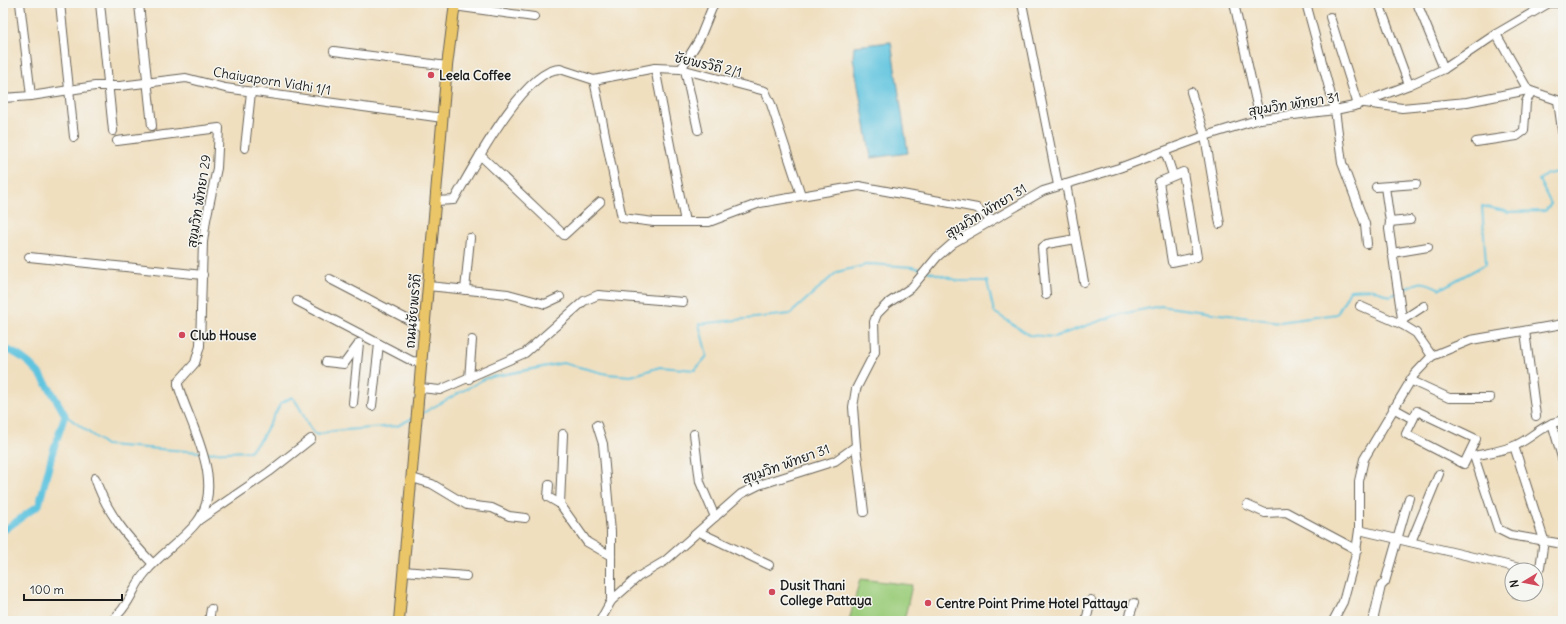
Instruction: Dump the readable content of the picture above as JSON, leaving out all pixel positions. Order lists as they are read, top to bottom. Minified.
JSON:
{"streets":{"main road":["ถนนชัยพรวิถี"],"street":["ชัยพรวิถี 2/1","Chaiyaporn Vidhi 1/1","สุขุมวิท พัทยา 31","สุขุมวิท พัทยา 29"]},"crossings":[["ชัยพรวิถี 2/1","ถนนชัยพรวิถี"],["Chaiyaporn Vidhi 1/1","ถนนชัยพรวิถี"]],"places":["Leela Coffee","Club House","Dusit Thani College Pattaya","Centre Point Prime Hotel Pattaya"],"scale_bar":"100 m","north":"left"}
